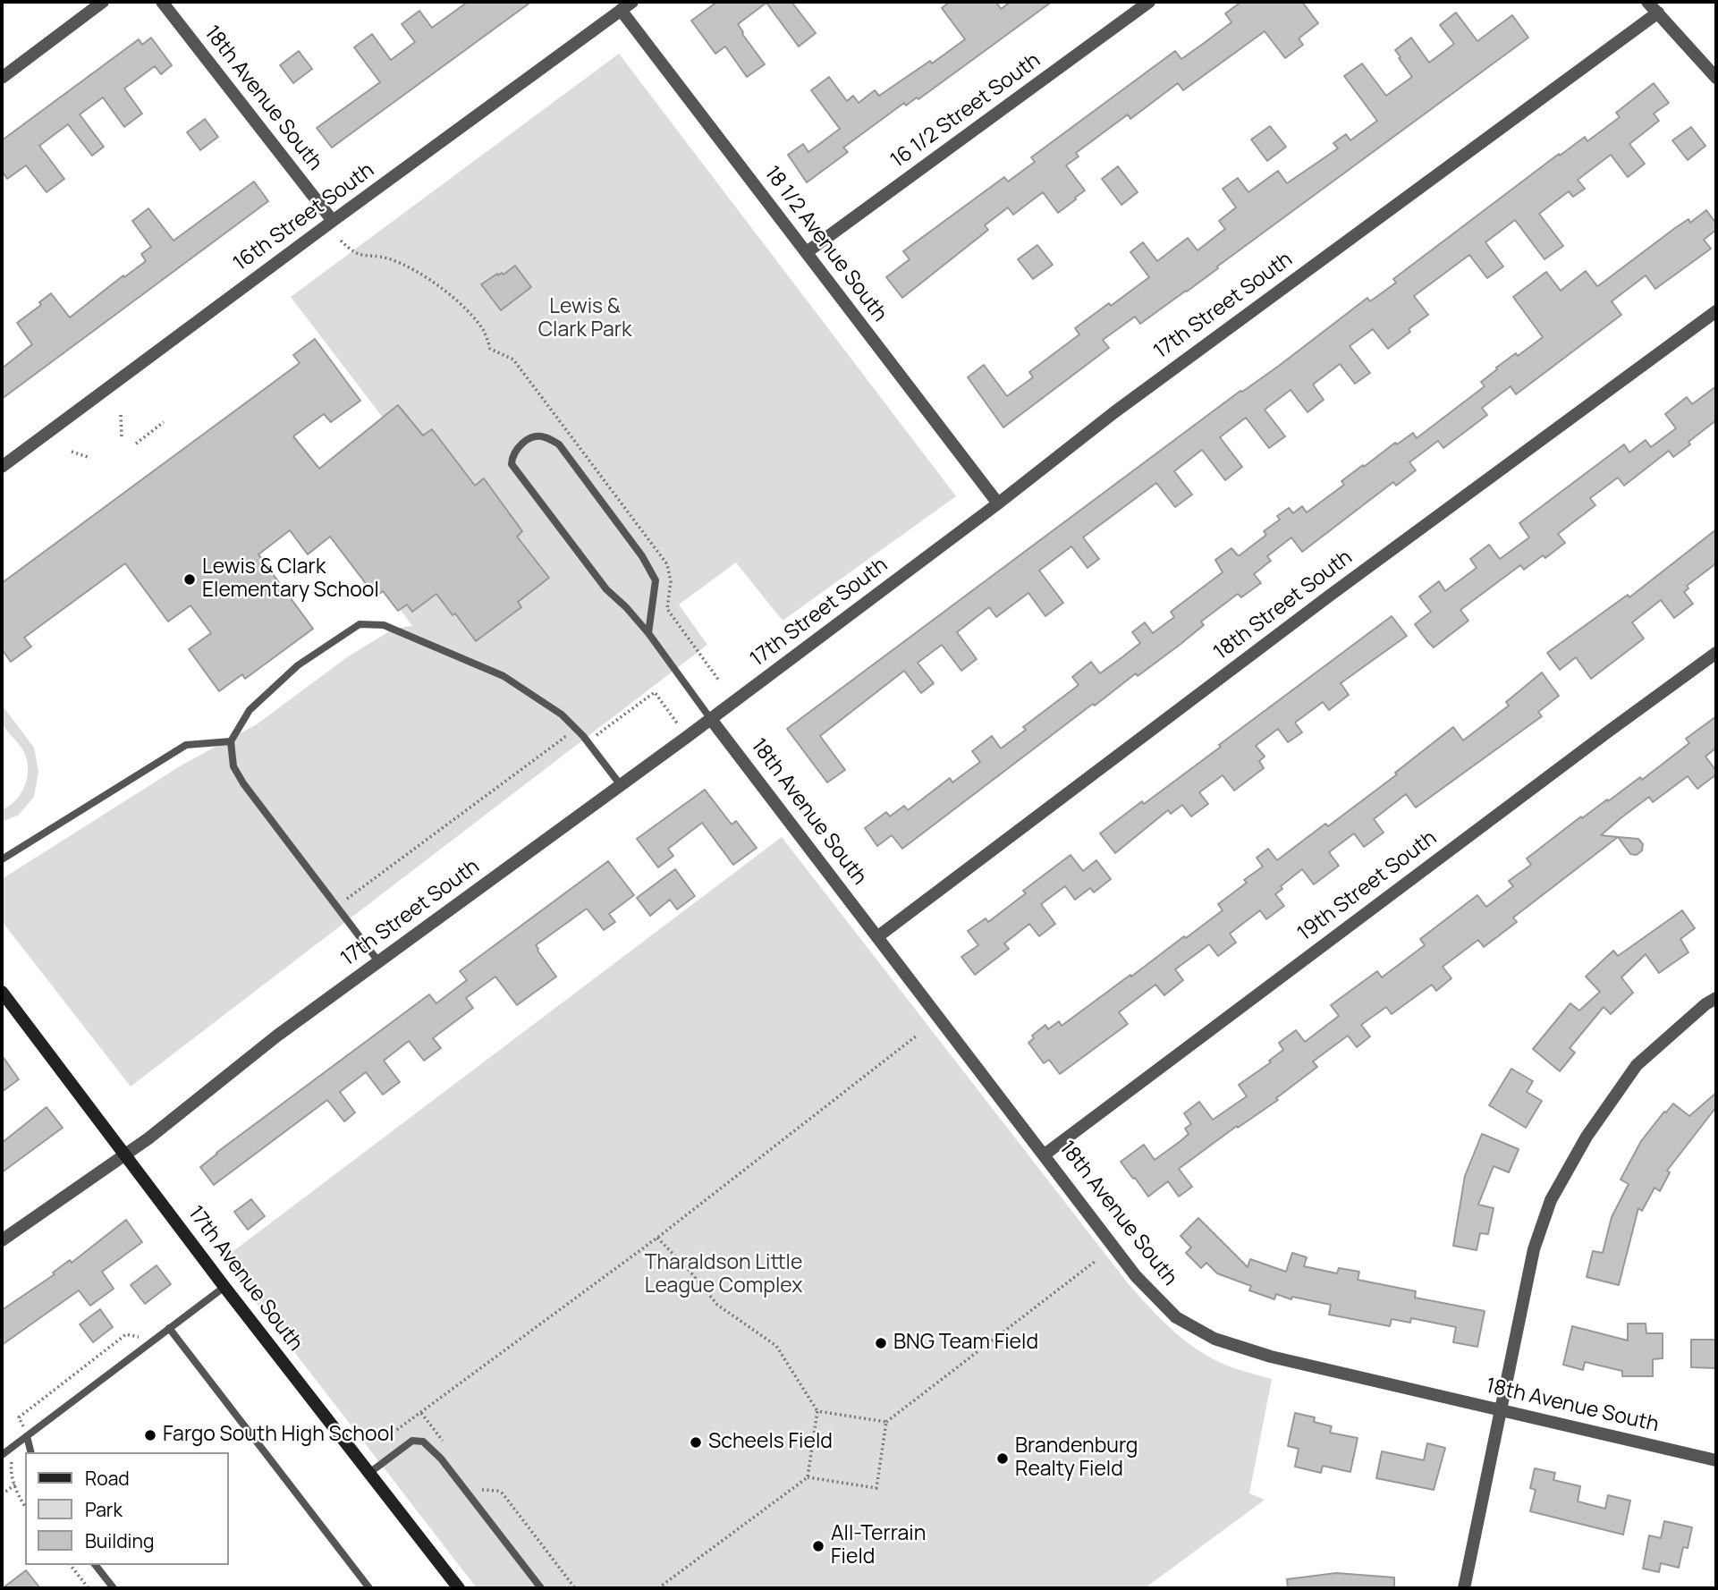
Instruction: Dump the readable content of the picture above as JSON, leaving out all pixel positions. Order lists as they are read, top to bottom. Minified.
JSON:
{"streets":{"street":["18th Avenue South","16 1/2 Street South","16th Street South","18 1/2 Avenue South","17th Street South","18th Street South","19th Street South","17th Avenue South"]},"crossings":[["18th Avenue South","16th Street South"],["18th Avenue South","17th Street South"],["18th Avenue South","18th Street South"],["18th Avenue South","19th Street South"],["16 1/2 Street South","18 1/2 Avenue South"],["16th Street South","18 1/2 Avenue South"],["18 1/2 Avenue South","17th Street South"],["17th Street South","17th Avenue South"]],"parks":["Lewis & Clark Park","Tharaldson Little League Complex"],"places":["Lewis & Clark Elementary School","BNG Team Field","Fargo South High School","Scheels Field","Brandenburg Realty Field","All-Terrain Field"],"legend":["Road","Park","Building"]}
